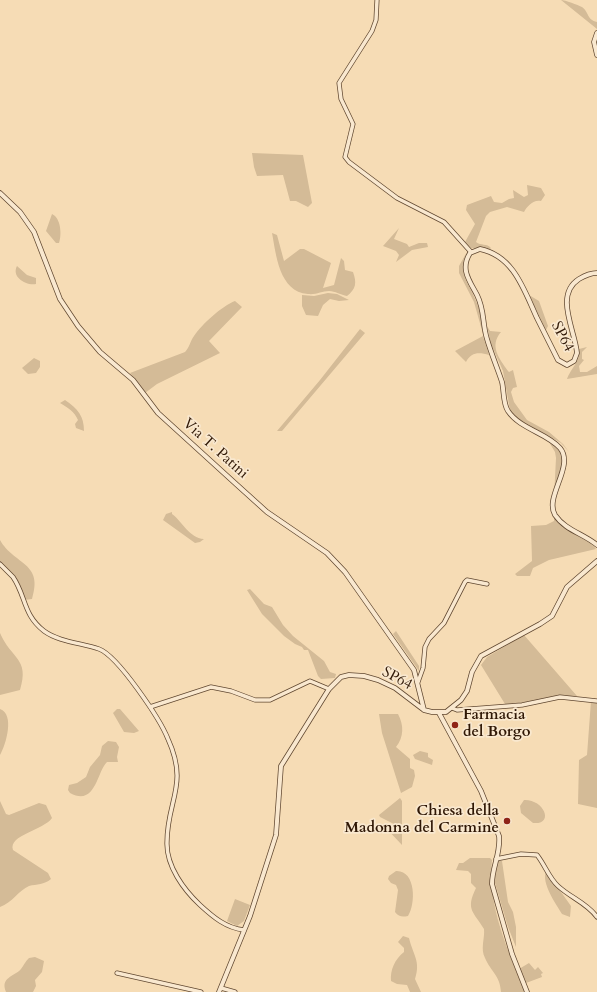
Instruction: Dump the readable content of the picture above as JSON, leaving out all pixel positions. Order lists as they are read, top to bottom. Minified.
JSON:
{"streets":{"street":["SP64","Via T. Patini"]},"crossings":[["SP64","Via T. Patini"]],"places":["Farmacia del Borgo","Chiesa della Madonna del Carmine"]}
